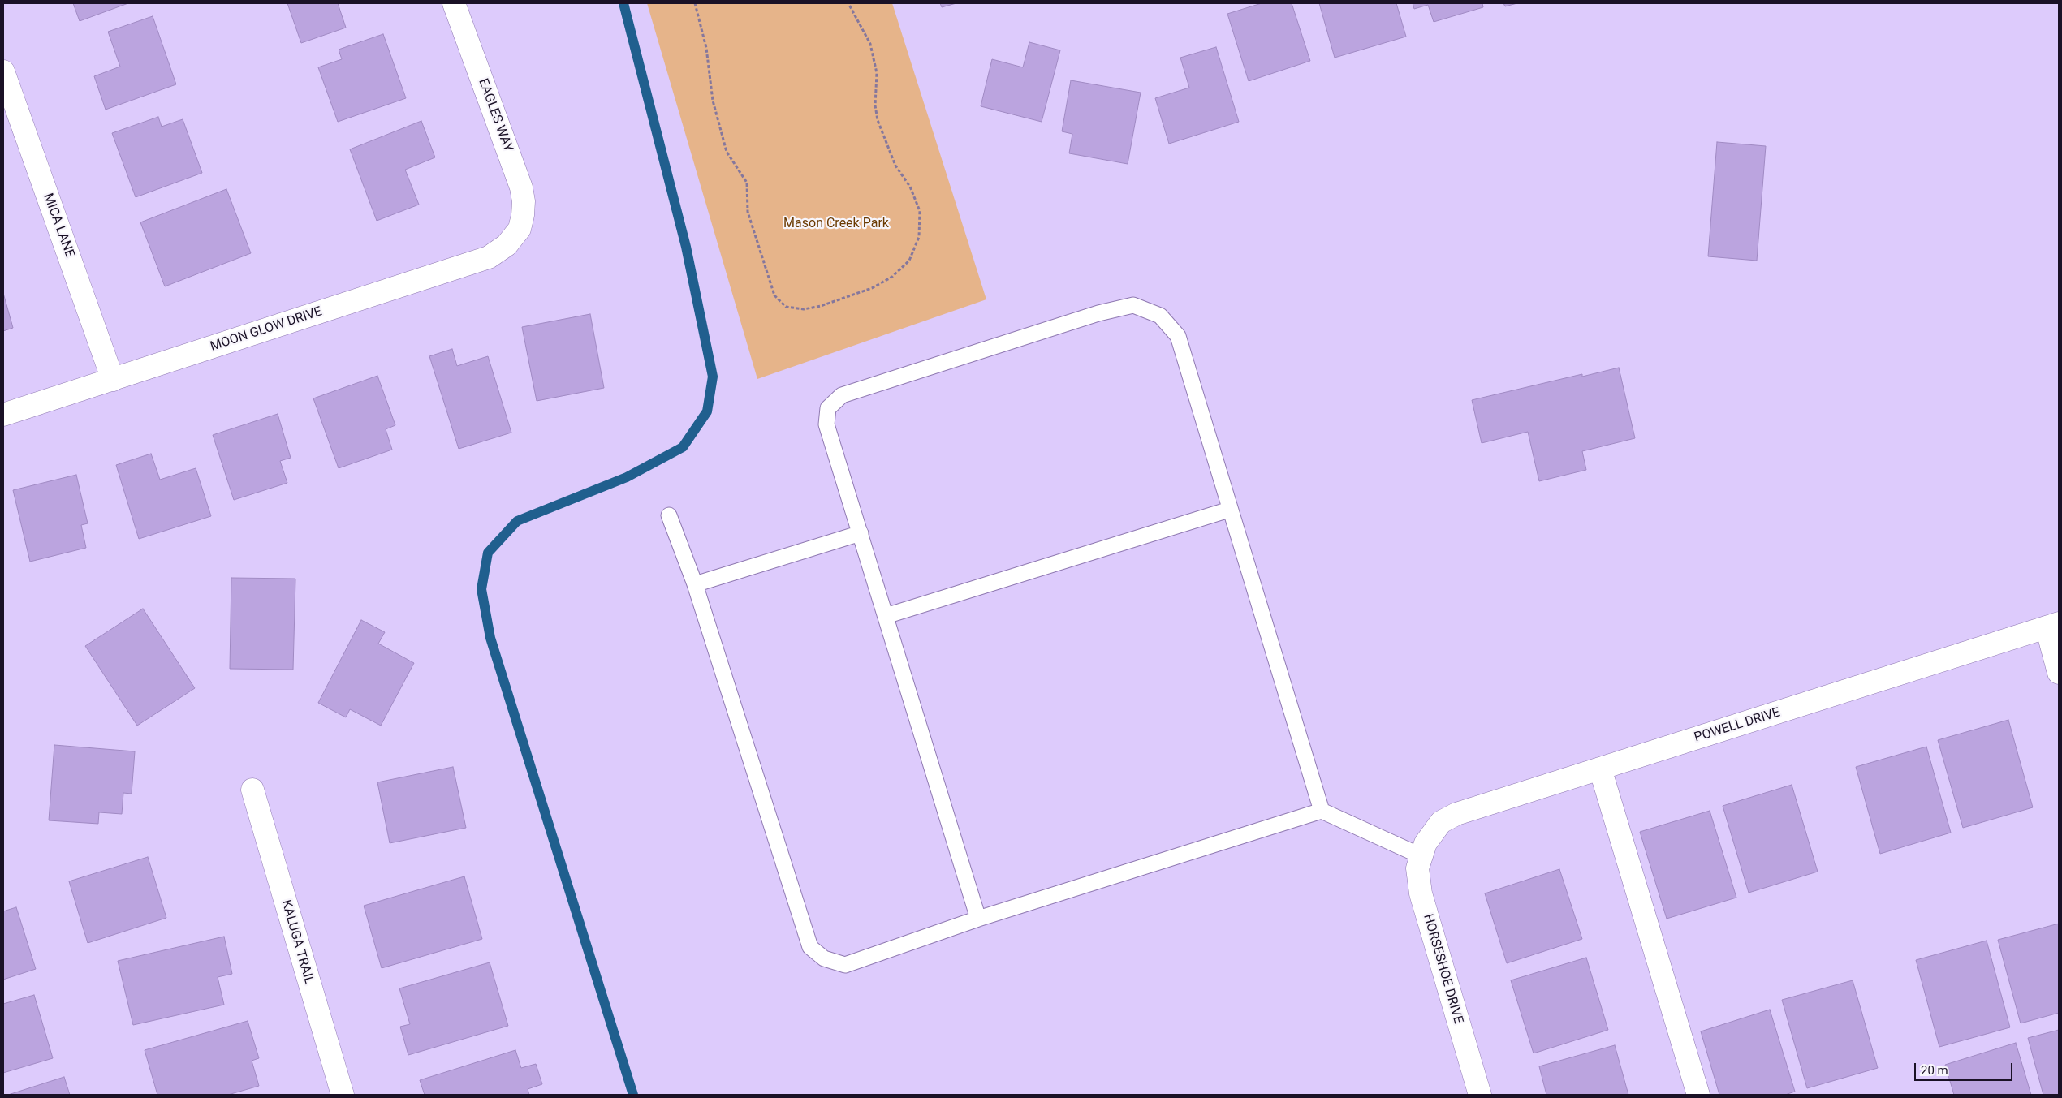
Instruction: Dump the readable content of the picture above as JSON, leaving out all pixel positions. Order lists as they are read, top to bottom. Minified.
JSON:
{"streets":{"street":["EAGLES WAY","MICA LANE","MOON GLOW DRIVE","POWELL DRIVE","KALUGA TRAIL","HORSESHOE DRIVE"]},"crossings":[["EAGLES WAY","MOON GLOW DRIVE"],["MICA LANE","MOON GLOW DRIVE"],["POWELL DRIVE","HORSESHOE DRIVE"]],"parks":["Mason Creek Park"],"scale_bar":"20 m"}
